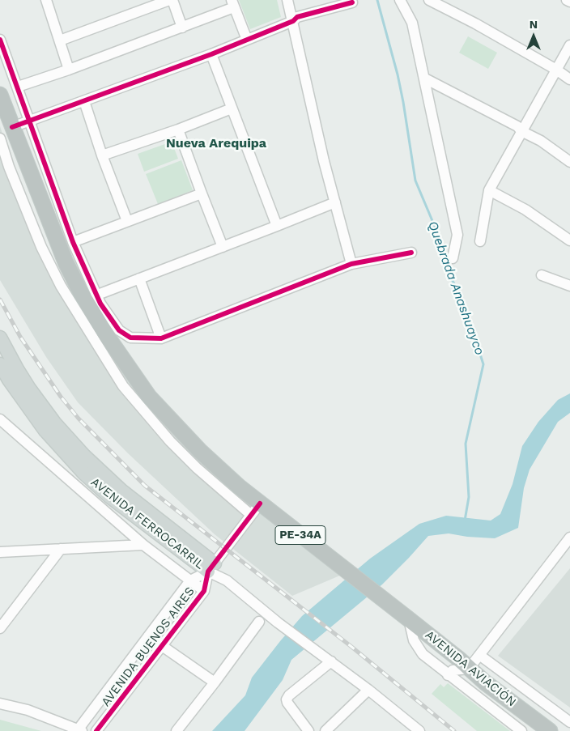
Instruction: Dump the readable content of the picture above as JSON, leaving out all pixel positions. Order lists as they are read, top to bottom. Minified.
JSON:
{"streets":{"highway":["PE-34A","AVENIDA AVIACIÓN"],"main road":["AVENIDA FERROCARRIL"],"street":["AVENIDA BUENOS AIRES"]},"crossings":[["AVENIDA FERROCARRIL","AVENIDA BUENOS AIRES"],["PE-34A","AVENIDA AVIACIÓN"]],"districts":["Nueva Arequipa"],"water":["Quebrada Anashuayco"],"north":"top"}
